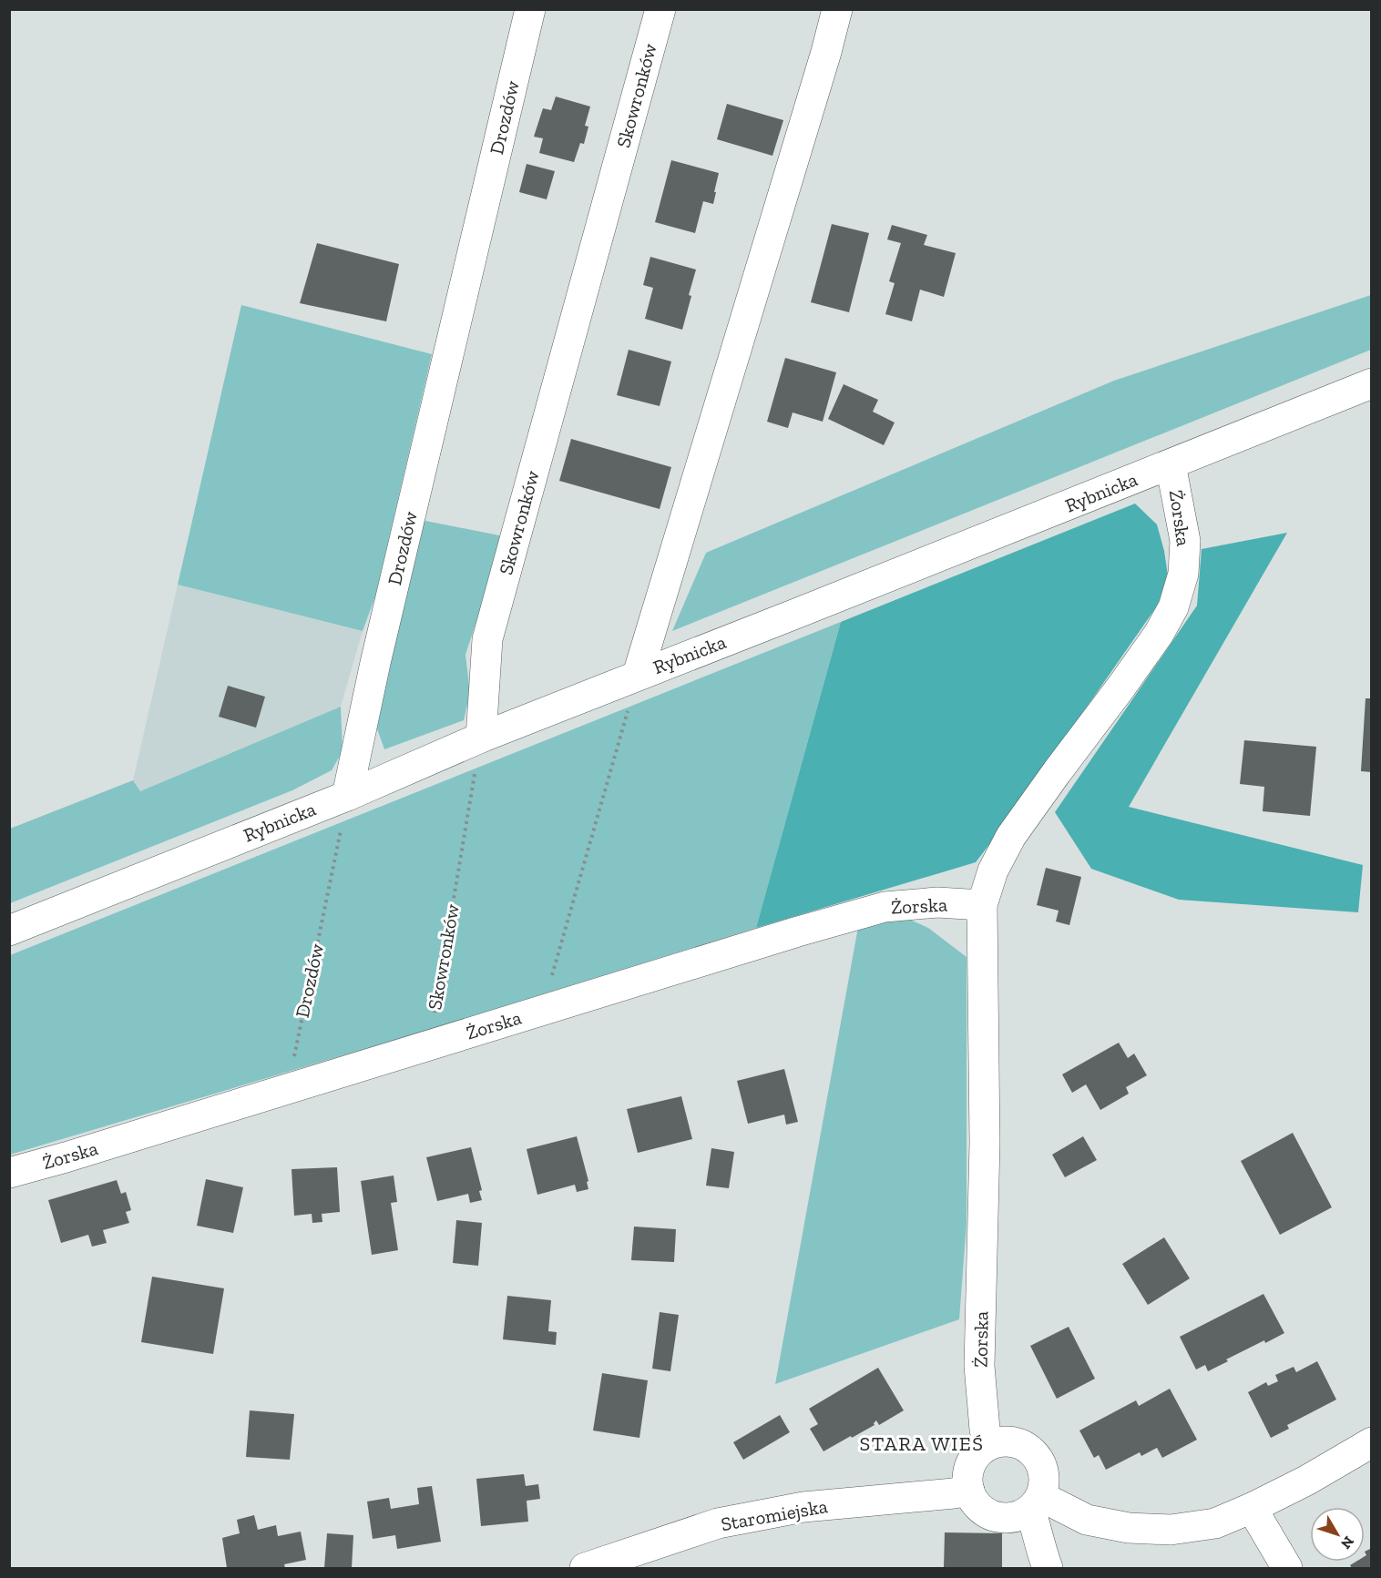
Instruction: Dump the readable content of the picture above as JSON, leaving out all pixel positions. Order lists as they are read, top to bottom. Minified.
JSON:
{"streets":{"street":["Skowronków","Drozdów","Rybnicka","Żorska","Staromiejska"]},"crossings":[["Skowronków","Rybnicka"],["Skowronków","Żorska"],["Drozdów","Rybnicka"],["Drozdów","Żorska"],["Rybnicka","Żorska"],["Żorska","Staromiejska"]],"districts":["STARA WIEŚ"],"north":"bottom right"}
